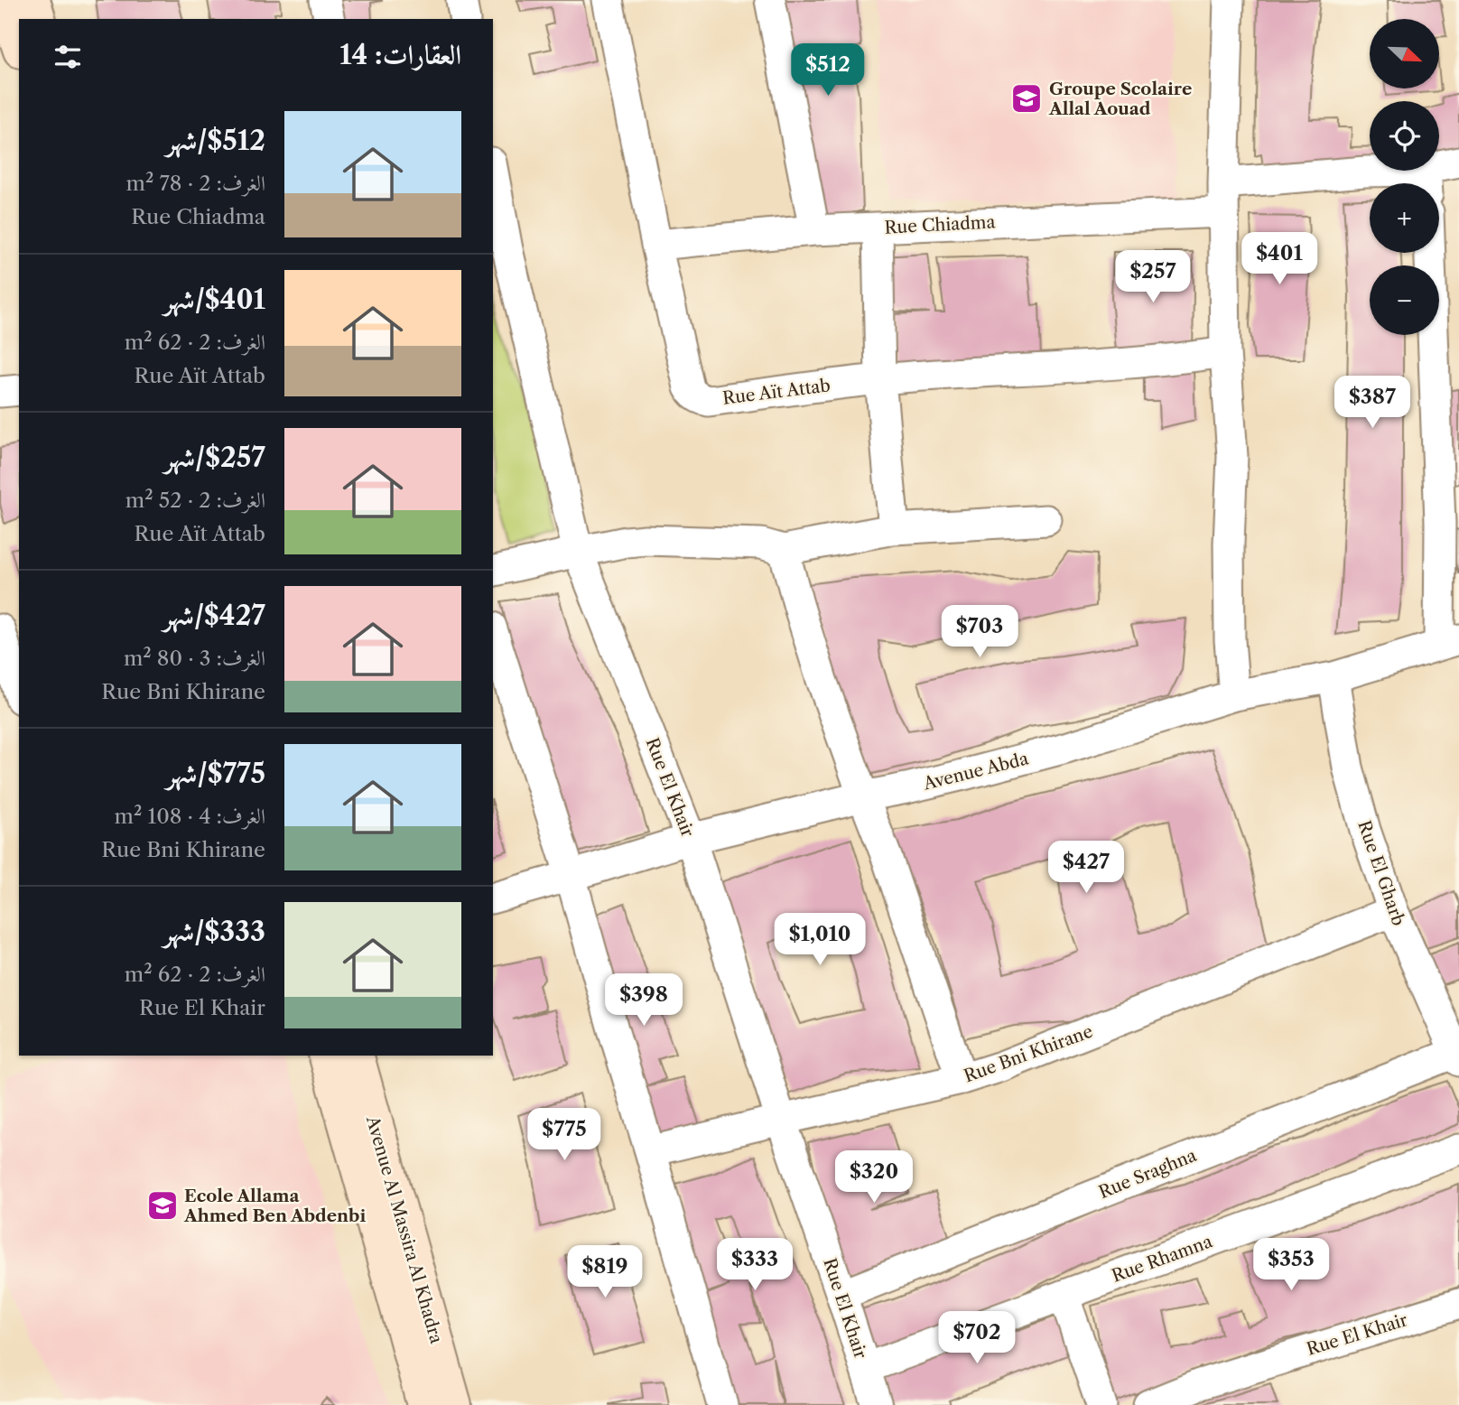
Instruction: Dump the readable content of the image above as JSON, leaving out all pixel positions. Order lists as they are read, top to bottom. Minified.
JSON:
{"streets":{"main road":["Avenue Al Massira Al Khadra"],"street":["Rue Chiadma","Rue Aït Attab","Avenue Abda","Rue El Khair","Rue El Gharb","Rue Bni Khirane","Rue Sraghna","Rue Rhamna"]},"crossings":[["Rue Chiadma","Rue Aït Attab"],["Avenue Abda","Rue El Khair"],["Avenue Abda","Rue El Gharb"],["Rue El Khair","Rue Bni Khirane"],["Rue El Khair","Rue Sraghna"],["Rue El Khair","Rue Rhamna"],["Rue El Gharb","Rue Bni Khirane"],["Rue El Gharb","Rue Sraghna"]],"places":{"school or university":["Groupe Scolaire Allal Aouad","Ecole Allama Ahmed Ben Abdenbi"]},"north":"bottom right","page":{"map_buttons":["+","−"],"heading":"العقارات: 14","price":["$512","$401","$257","$387","$703","$427","$1,010","$398","$775","$320","$333","$353","$819","$702"],"list":[{"name":"$512/شهر","note":"الغرف: 2 · 78 m² · Rue Chiadma"},{"name":"$401/شهر","note":"الغرف: 2 · 62 m² · Rue Aït Attab"},{"name":"$257/شهر","note":"الغرف: 2 · 52 m² · Rue Aït Attab"},{"name":"$427/شهر","note":"الغرف: 3 · 80 m² · Rue Bni Khirane"},{"name":"$775/شهر","note":"الغرف: 4 · 108 m² · Rue Bni Khirane"},{"name":"$333/شهر","note":"الغرف: 2 · 62 m² · Rue El Khair"}]}}
